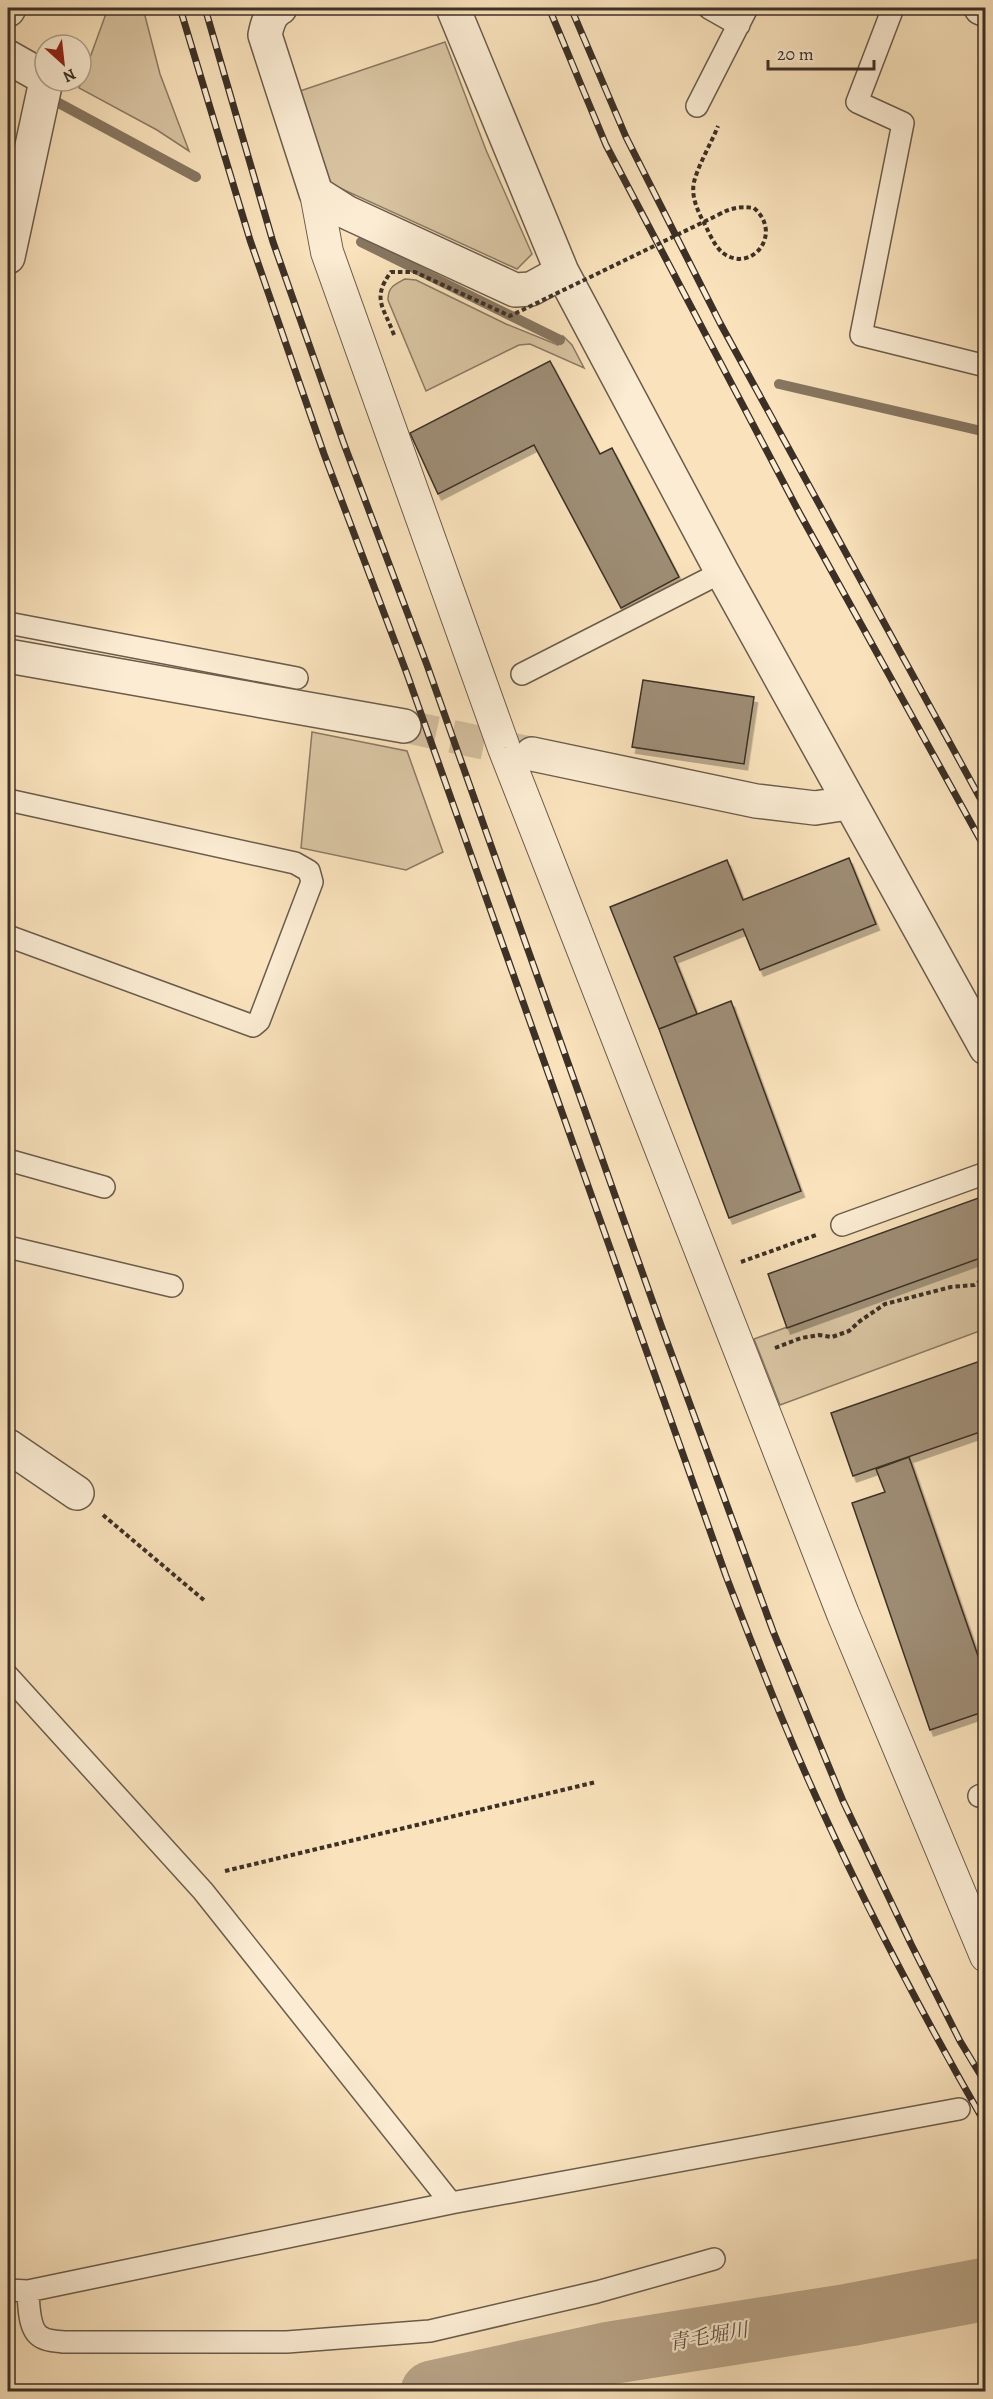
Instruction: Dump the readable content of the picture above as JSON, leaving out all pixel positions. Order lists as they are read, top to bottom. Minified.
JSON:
{"water":["青毛堀川"],"scale_bar":"20 m","north":"bottom right"}
